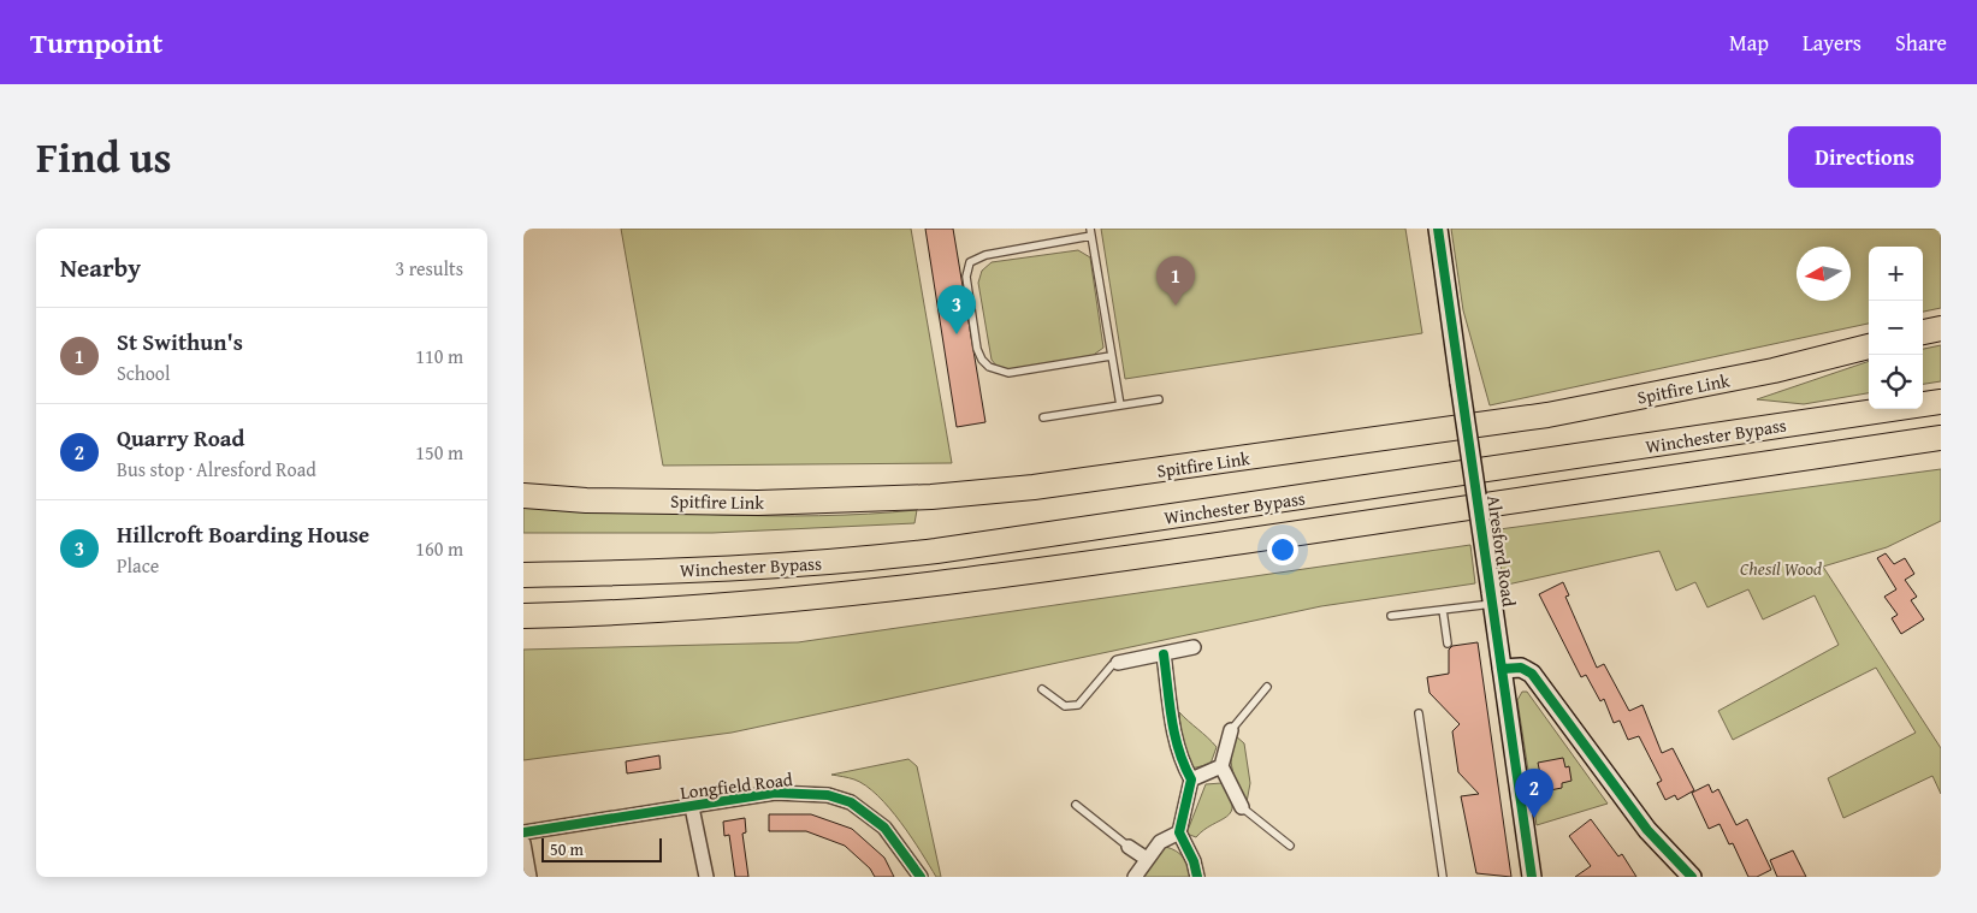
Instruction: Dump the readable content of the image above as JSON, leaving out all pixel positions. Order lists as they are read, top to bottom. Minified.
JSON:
{"streets":{"highway":["Spitfire Link","Winchester Bypass"],"main road":["Alresford Road"],"street":["Longfield Road"]},"parks":["Chesil Wood"],"scale_bar":"50 m","north":"left","page":{"header":"Turnpoint","nav":["Map","Layers","Share"],"title":"Find us","buttons":"Directions","heading":["Nearby","3 results"],"map_buttons":["+","−"],"pins":["1","3","2"],"list":[{"mark":"1","name":"St Swithun's","note":"School","value":"110 m"},{"mark":"2","name":"Quarry Road","note":"Bus stop · Alresford Road","value":"150 m"},{"mark":"3","name":"Hillcroft Boarding House","note":"Place","value":"160 m"}],"scale":"50 m"}}
